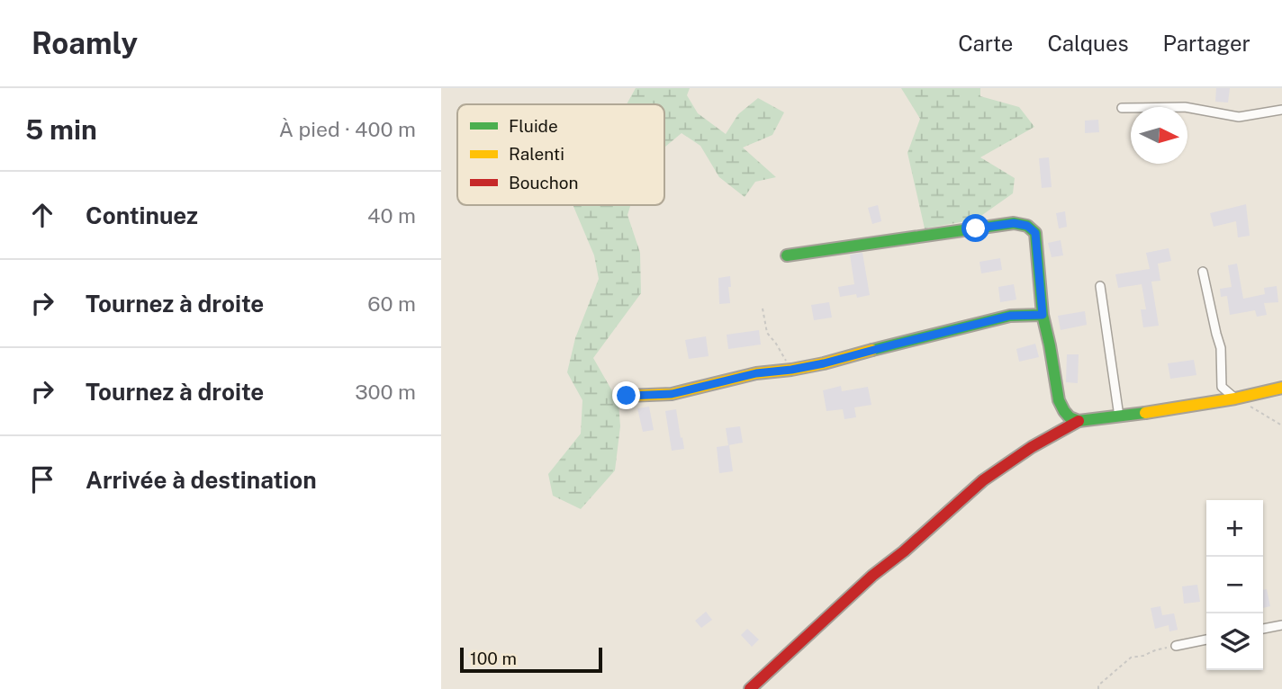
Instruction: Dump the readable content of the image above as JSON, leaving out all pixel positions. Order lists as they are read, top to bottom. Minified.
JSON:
{"legend":["Fluide","Ralenti","Bouchon"],"scale_bar":"100 m","north":"right","page":{"header":"Roamly","nav":["Carte","Calques","Partager"],"heading":["5 min","À pied · 400 m"],"list":[["Continuez","40 m"],["Tournez à droite","60 m"],["Tournez à droite","300 m"],"Arrivée à destination"],"map_buttons":["+","−"],"scale":"100 m"}}
